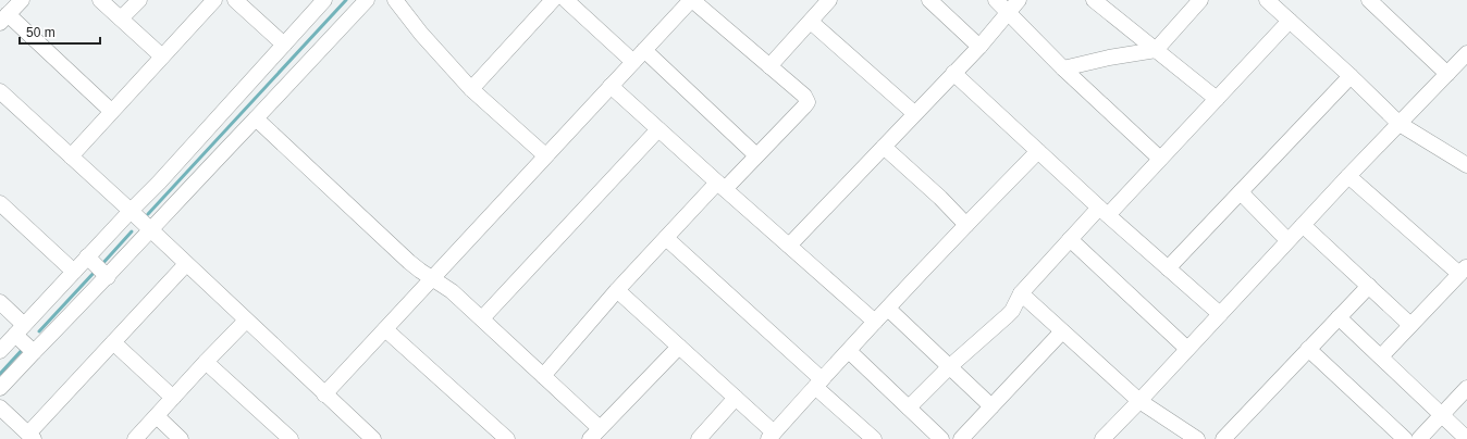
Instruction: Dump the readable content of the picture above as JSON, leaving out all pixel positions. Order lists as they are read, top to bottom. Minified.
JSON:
{"scale_bar":"50 m"}
